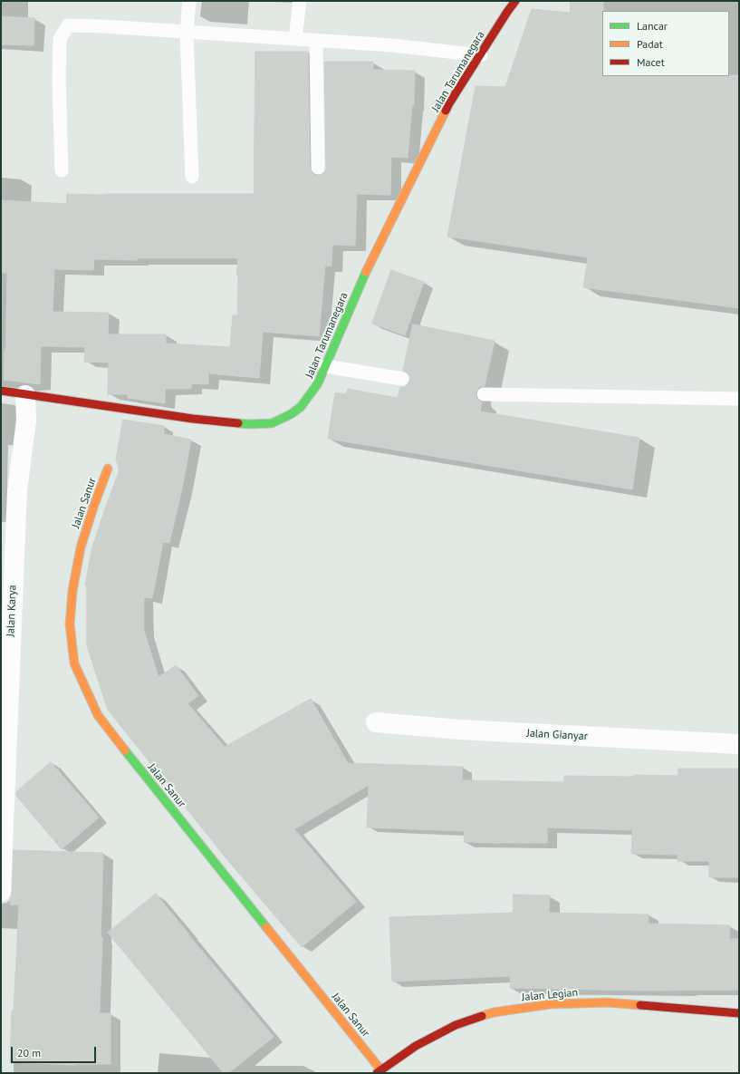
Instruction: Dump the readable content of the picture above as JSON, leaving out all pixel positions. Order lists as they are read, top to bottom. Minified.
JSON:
{"streets":{"street":["Jalan Tarumanegara","Jalan Sanur","Jalan Karya","Jalan Gianyar","Jalan Legian"]},"crossings":[["Jalan Tarumanegara","Jalan Karya"],["Jalan Sanur","Jalan Legian"]],"legend":["Lancar","Padat","Macet"],"scale_bar":"20 m"}
